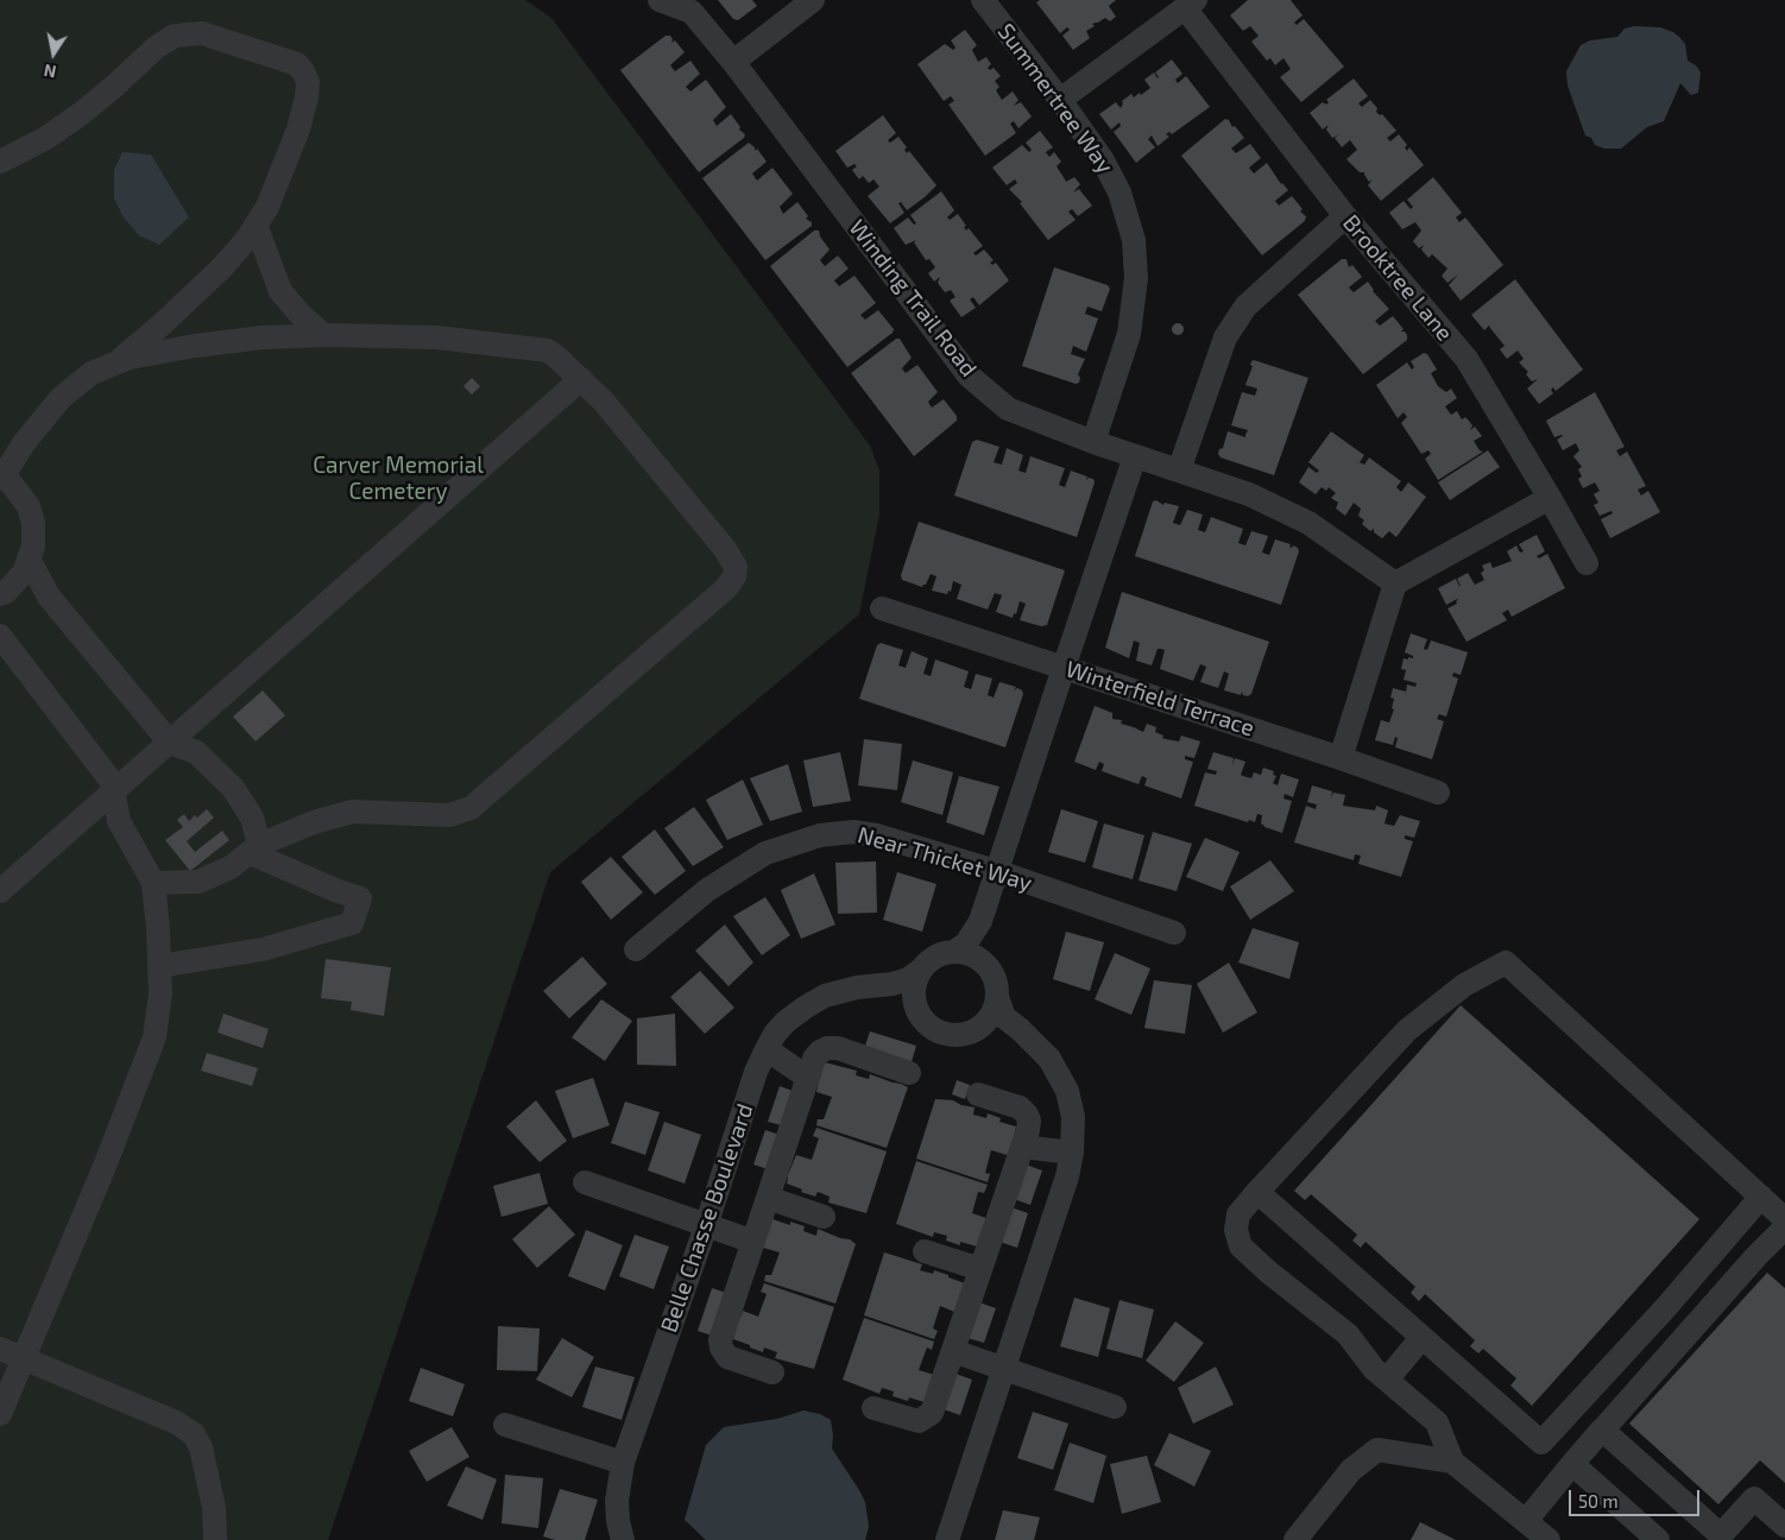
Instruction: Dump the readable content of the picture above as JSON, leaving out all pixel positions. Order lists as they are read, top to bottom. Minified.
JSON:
{"streets":{"street":["Summertree Way","Brooktree Lane","Winding Trail Road","Winterfield Terrace","Near Thicket Way","Belle Chasse Boulevard"]},"crossings":[["Summertree Way","Winding Trail Road"],["Winding Trail Road","Belle Chasse Boulevard"],["Winterfield Terrace","Belle Chasse Boulevard"],["Near Thicket Way","Belle Chasse Boulevard"]],"parks":["Carver Memorial Cemetery"],"scale_bar":"50 m","north":"bottom"}
